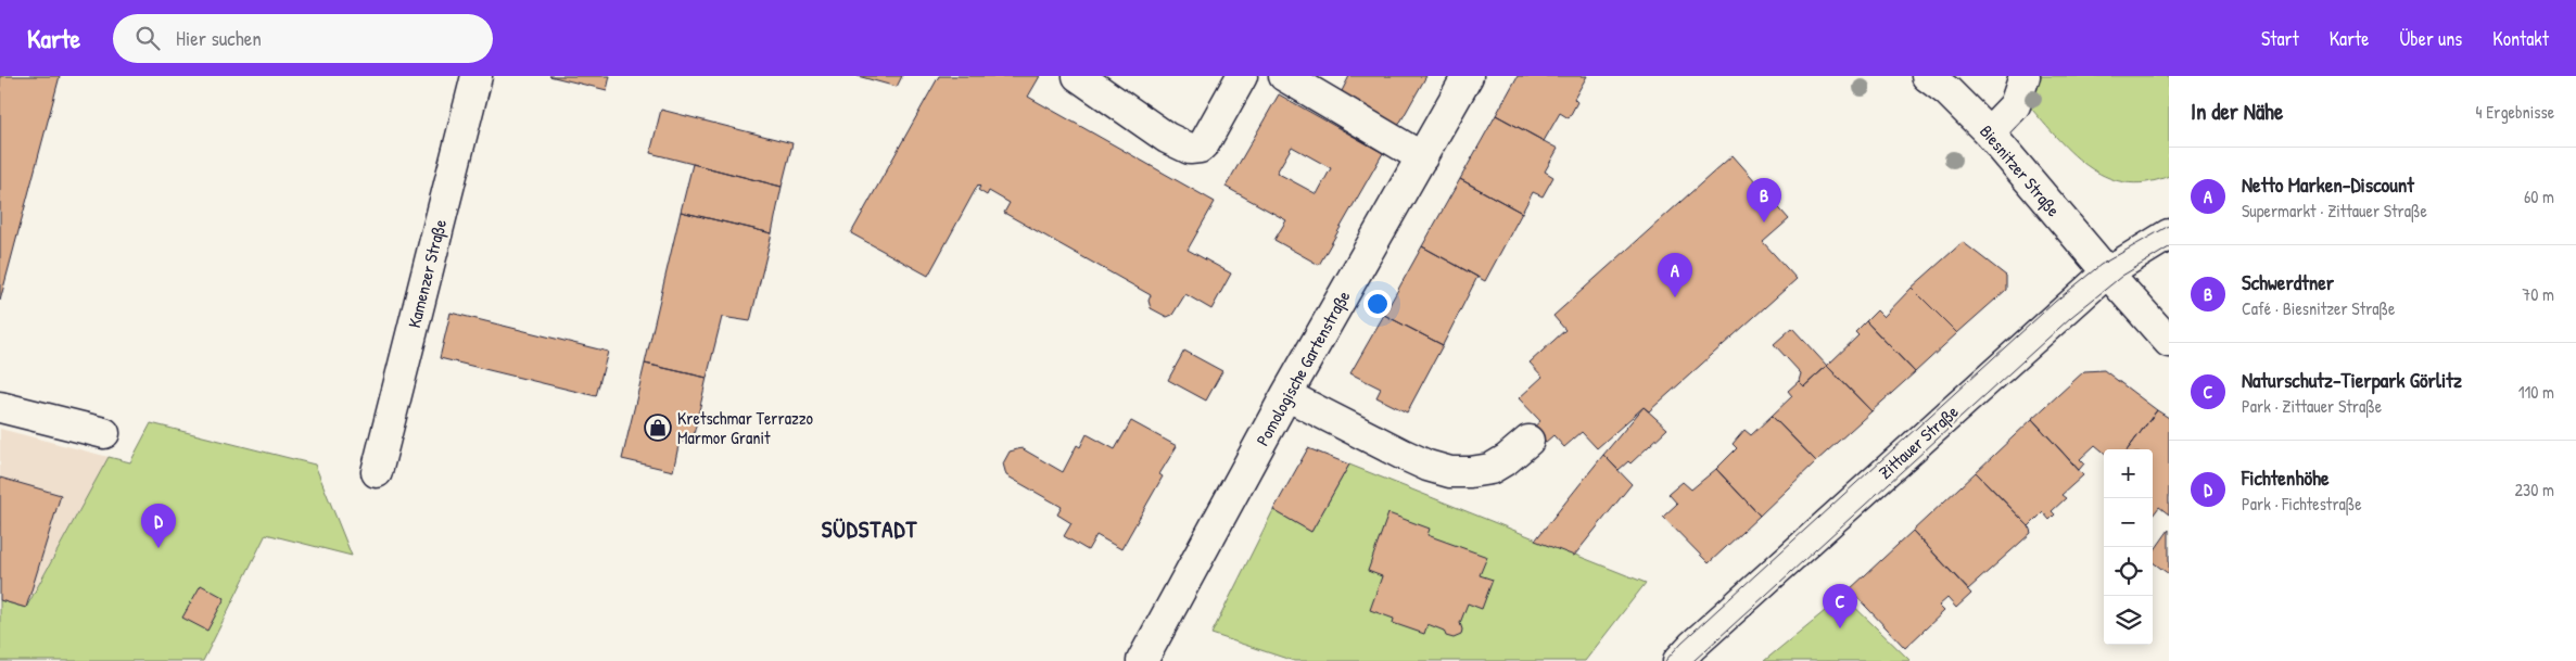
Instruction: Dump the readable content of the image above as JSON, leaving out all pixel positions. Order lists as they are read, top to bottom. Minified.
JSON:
{"streets":{"street":["Biesnitzer Straße","Kamenzer Straße","Pomologische Gartenstraße","Zittauer Straße"]},"crossings":[["Biesnitzer Straße","Zittauer Straße"]],"districts":["SÜDSTADT"],"places":{"shop":["Kretschmar Terrazzo Marmor Granit"]},"page":{"header":"Karte","search":"Hier suchen","nav":["Start","Karte","Über uns","Kontakt"],"heading":["In der Nähe","4 Ergebnisse"],"list":[{"mark":"A","name":"Netto Marken-Discount","note":"Supermarkt · Zittauer Straße","value":"60 m"},{"mark":"B","name":"Schwerdtner","note":"Café · Biesnitzer Straße","value":"70 m"},{"mark":"C","name":"Naturschutz-Tierpark Görlitz","note":"Park · Zittauer Straße","value":"110 m"},{"mark":"D","name":"Fichtenhöhe","note":"Park · Fichtestraße","value":"230 m"}],"pins":["B","A","D","C"],"map_buttons":["+","−"]}}
